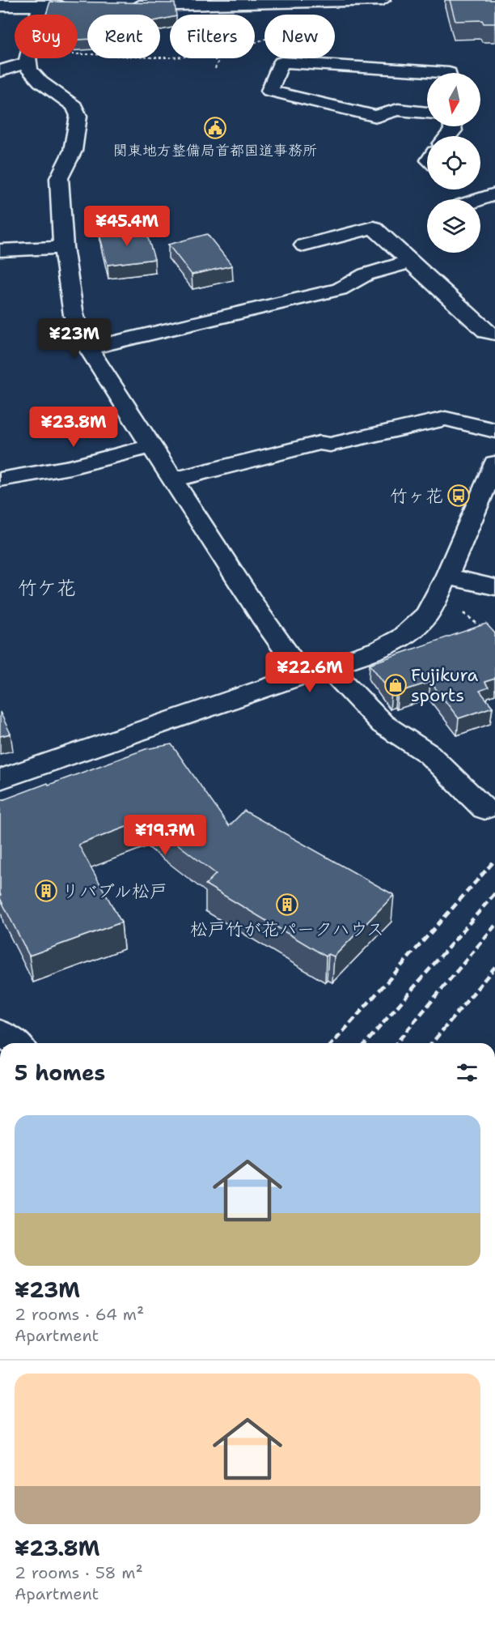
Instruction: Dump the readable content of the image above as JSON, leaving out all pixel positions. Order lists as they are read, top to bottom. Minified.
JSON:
{"districts":["竹ケ花"],"places":{"public building":["関東地方整備局首都国道事務所"],"bus stop":["竹ヶ花"],"shop":["Fujikura sports"],"building":["リバブル松戸","松戸竹が花パークハウス"]},"north":"bottom","page":{"chip":["Buy","Rent","Filters","New"],"price":["¥45.4M","¥23M","¥23.8M","¥22.6M","¥19.7M"],"heading":"5 homes","list":[{"name":"¥23M","note":"2 rooms · 64 m² · Apartment"},{"name":"¥23.8M","note":"2 rooms · 58 m² · Apartment"}]}}
